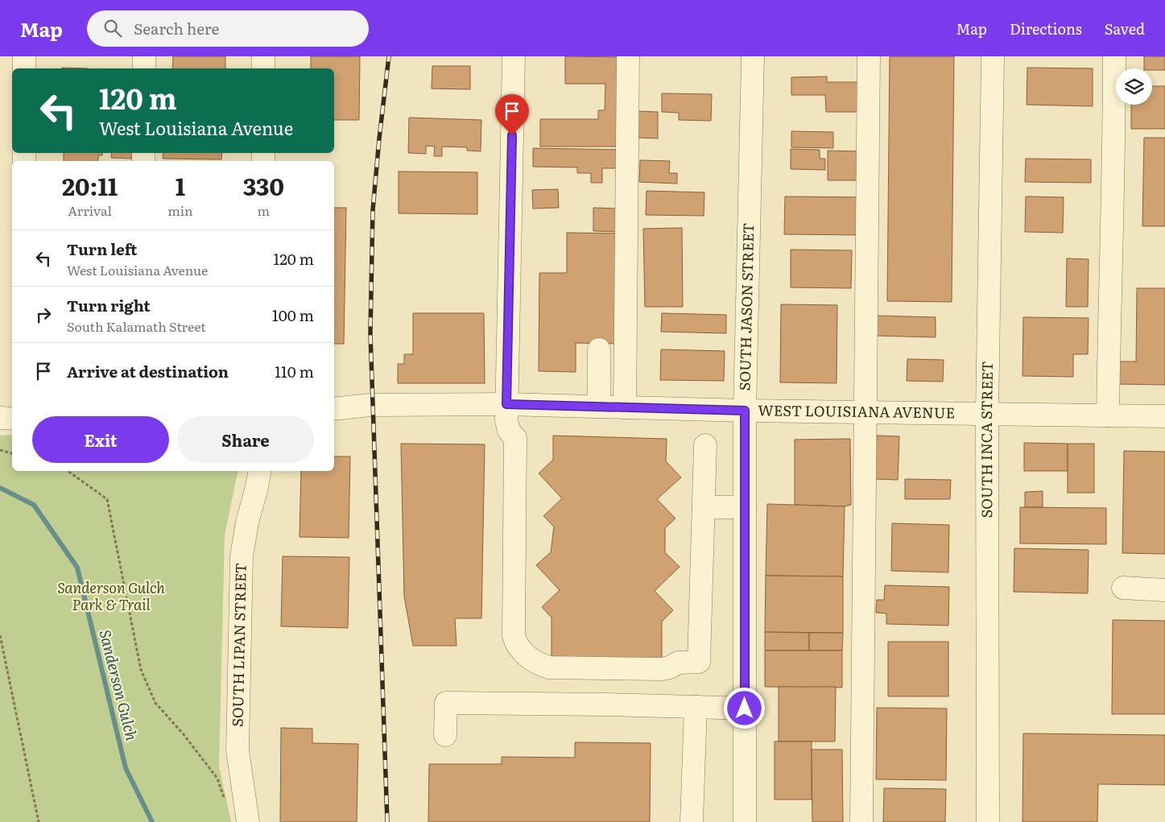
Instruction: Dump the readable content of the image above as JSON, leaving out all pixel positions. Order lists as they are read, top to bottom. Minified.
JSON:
{"streets":{"street":["SOUTH JASON STREET","WEST LOUISIANA AVENUE","SOUTH INCA STREET","SOUTH LIPAN STREET"]},"crossings":[["SOUTH JASON STREET","WEST LOUISIANA AVENUE"],["WEST LOUISIANA AVENUE","SOUTH INCA STREET"]],"water":["Sanderson Gulch"],"parks":["Sanderson Gulch Park & Trail"],"page":{"header":"Map","search":"Search here","nav":["Map","Directions","Saved"],"turn":["120 m","West Louisiana Avenue"],"eta":["20:11","Arrival","1","min","330","m"],"list":[{"name":"Turn left","note":"West Louisiana Avenue","value":"120 m"},{"name":"Turn right","note":"South Kalamath Street","value":"100 m"},{"name":"Arrive at destination","value":"110 m"}],"buttons":["Exit","Share"]}}
